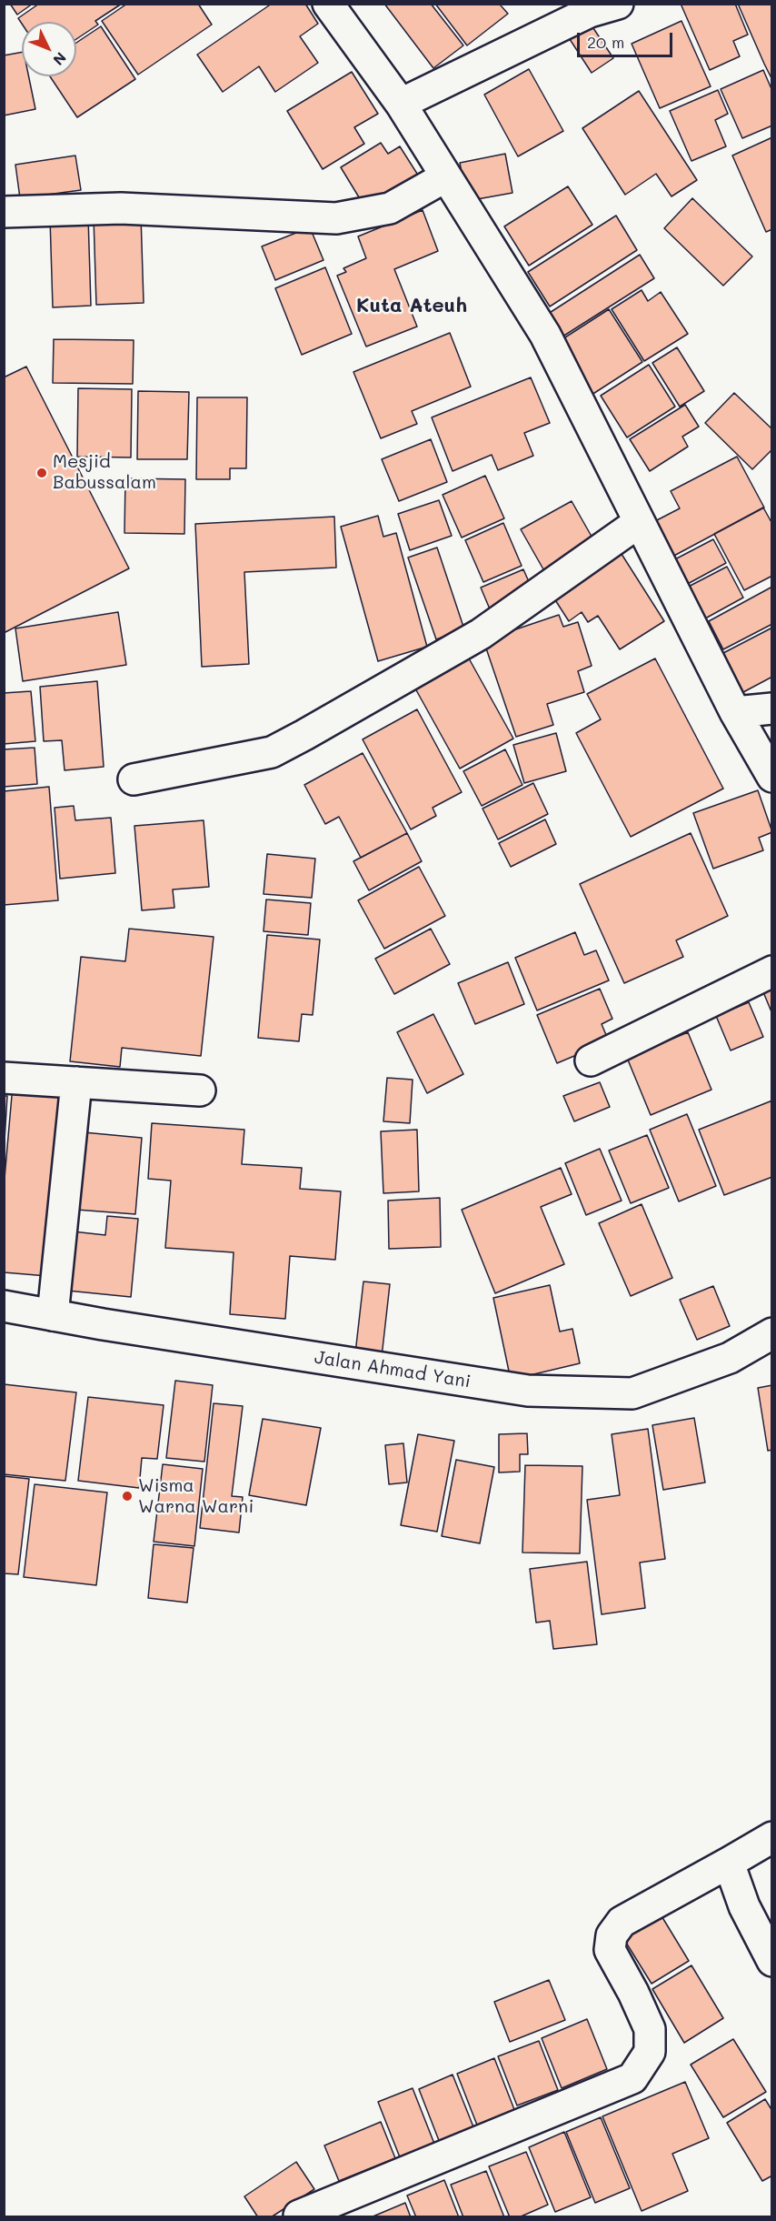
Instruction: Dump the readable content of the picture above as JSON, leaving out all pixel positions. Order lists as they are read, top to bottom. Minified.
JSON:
{"streets":{"street":["Jalan Ahmad Yani"]},"districts":["Kuta Ateuh"],"places":["Mesjid Babussalam","Wisma Warna Warni"],"scale_bar":"20 m","north":"bottom right"}
